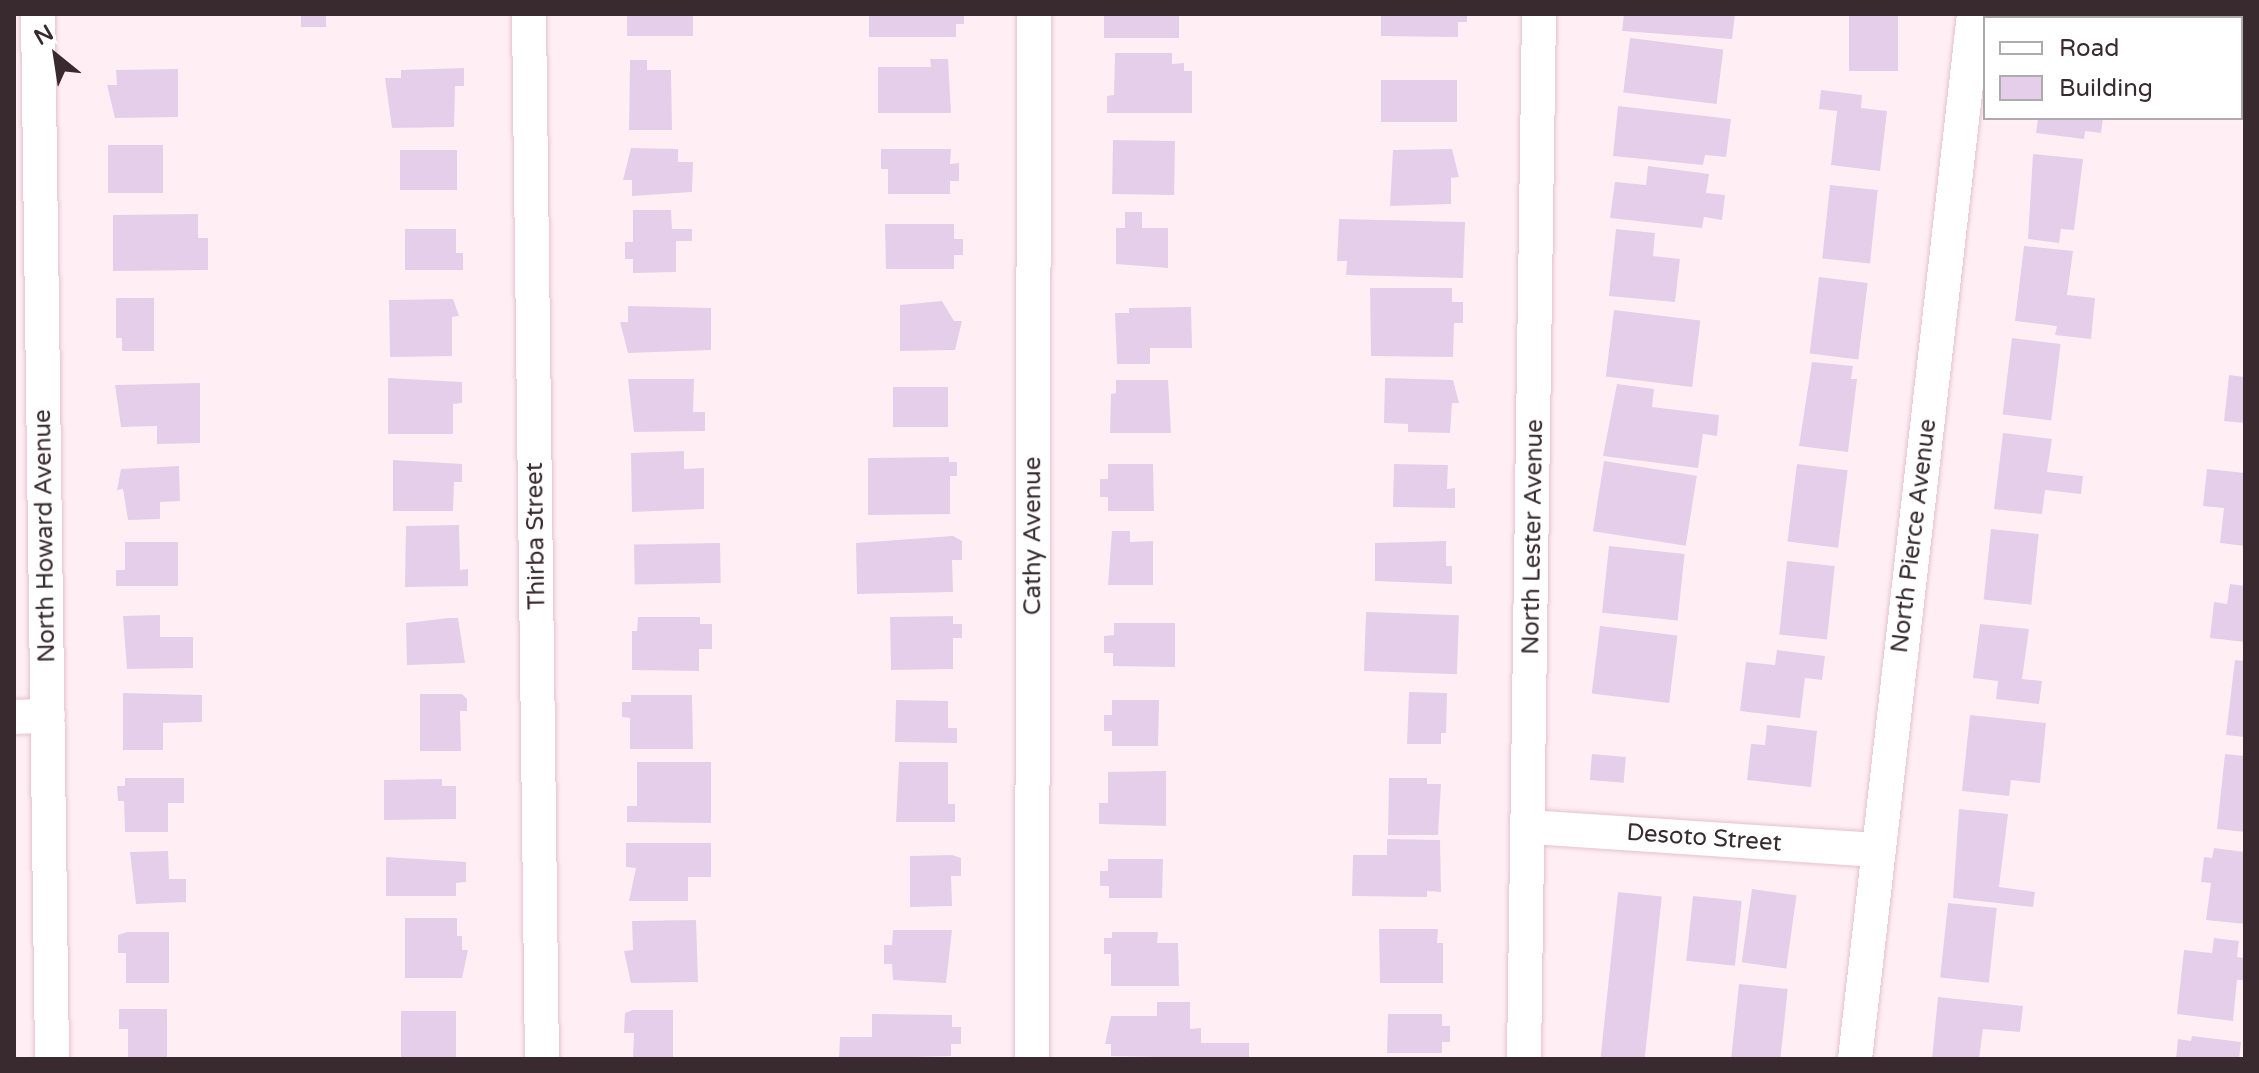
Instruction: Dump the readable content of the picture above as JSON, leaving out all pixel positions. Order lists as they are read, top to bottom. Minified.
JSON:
{"streets":{"street":["North Howard Avenue","Thirba Street","Cathy Avenue","North Pierce Avenue","North Lester Avenue","Desoto Street"]},"crossings":[["North Pierce Avenue","Desoto Street"],["North Lester Avenue","Desoto Street"]],"legend":["Road","Building"],"north":"top left"}
